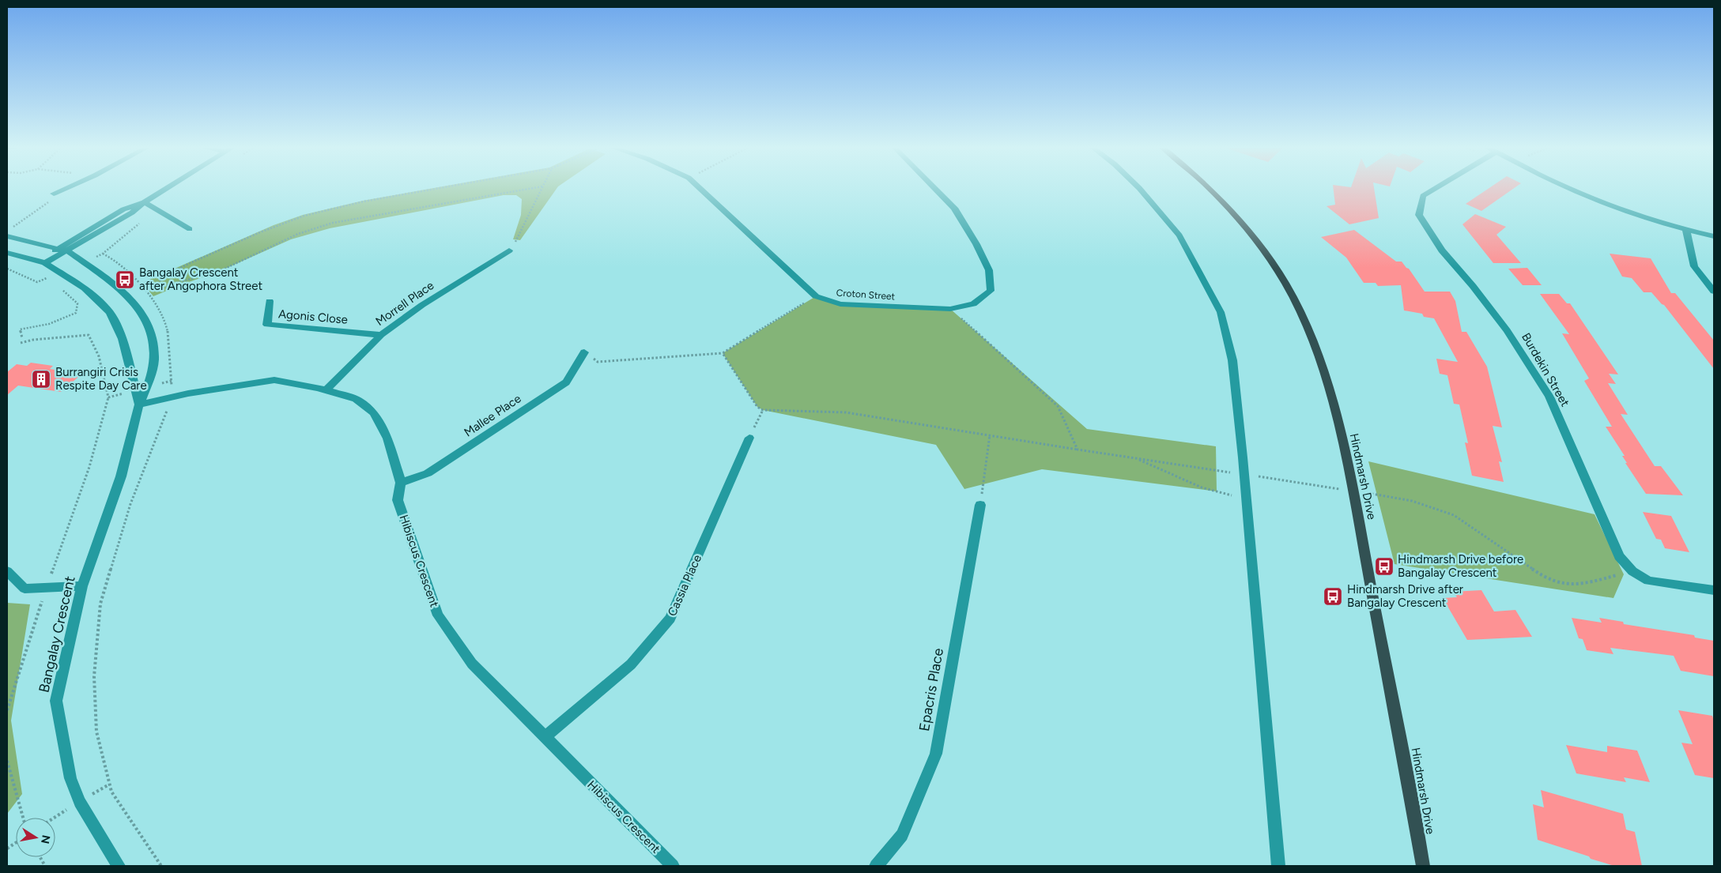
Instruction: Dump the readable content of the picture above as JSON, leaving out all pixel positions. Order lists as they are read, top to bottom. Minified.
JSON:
{"streets":{"main road":["Hindmarsh Drive"],"street":["Croton Street","Morrell Place","Agonis Close","Burdekin Street","Mallee Place","Hibiscus Crescent","Cassia Place","Bangalay Crescent","Epacris Place"]},"crossings":[["Morrell Place","Agonis Close"],["Morrell Place","Hibiscus Crescent"],["Mallee Place","Hibiscus Crescent"],["Hibiscus Crescent","Cassia Place"],["Hibiscus Crescent","Bangalay Crescent"]],"places":{"bus stop":["Bangalay Crescent after Angophora Street","Hindmarsh Drive before Bangalay Crescent","Hindmarsh Drive after Bangalay Crescent"],"building":["Burrangiri Crisis Respite Day Care"]},"north":"right"}
